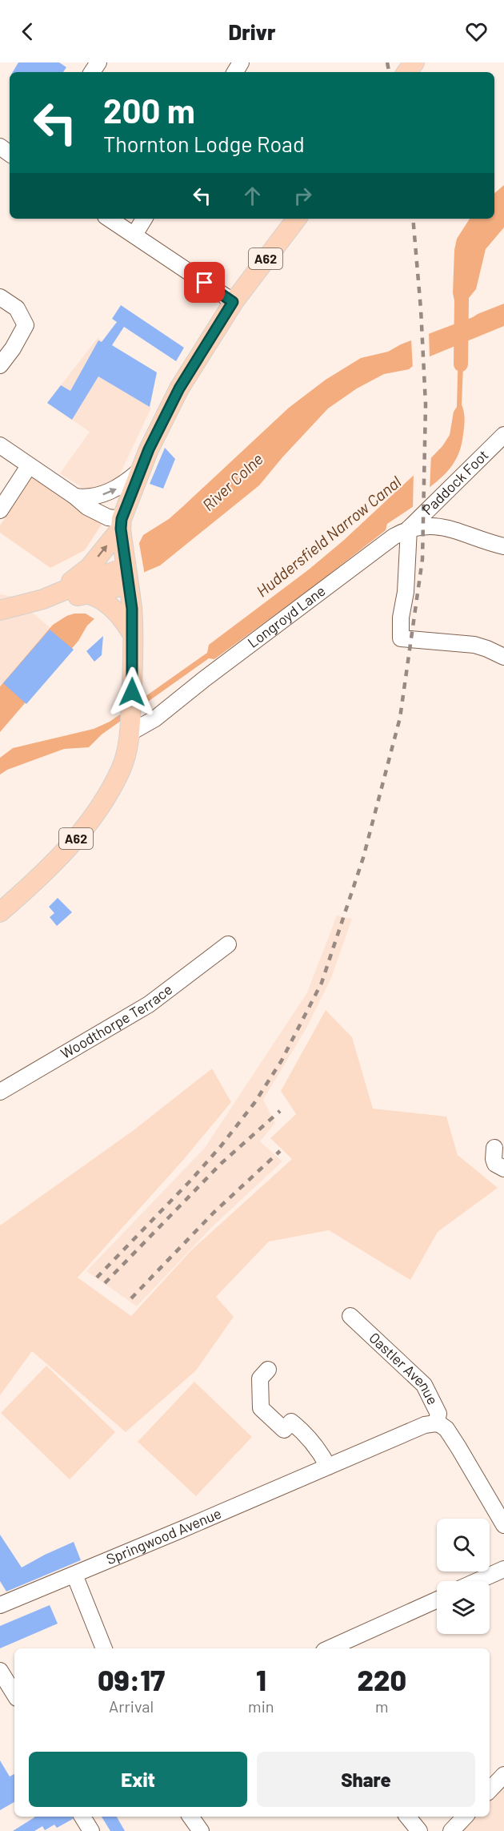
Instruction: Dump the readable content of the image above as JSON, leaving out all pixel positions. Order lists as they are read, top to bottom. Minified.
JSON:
{"streets":{"main road":["A62"],"street":["Paddock Foot","Longroyd Lane","Woodthorpe Terrace","Oastler Avenue","Springwood Avenue"]},"crossings":[["A62","Longroyd Lane"],["Paddock Foot","Longroyd Lane"],["Oastler Avenue","Springwood Avenue"]],"water":["River Colne","Huddersfield Narrow Canal"],"page":{"header":"Drivr","turn":["200 m","Thornton Lodge Road"],"eta":["09:17","Arrival","1","min","220","m"],"buttons":["Exit","Share"]}}
